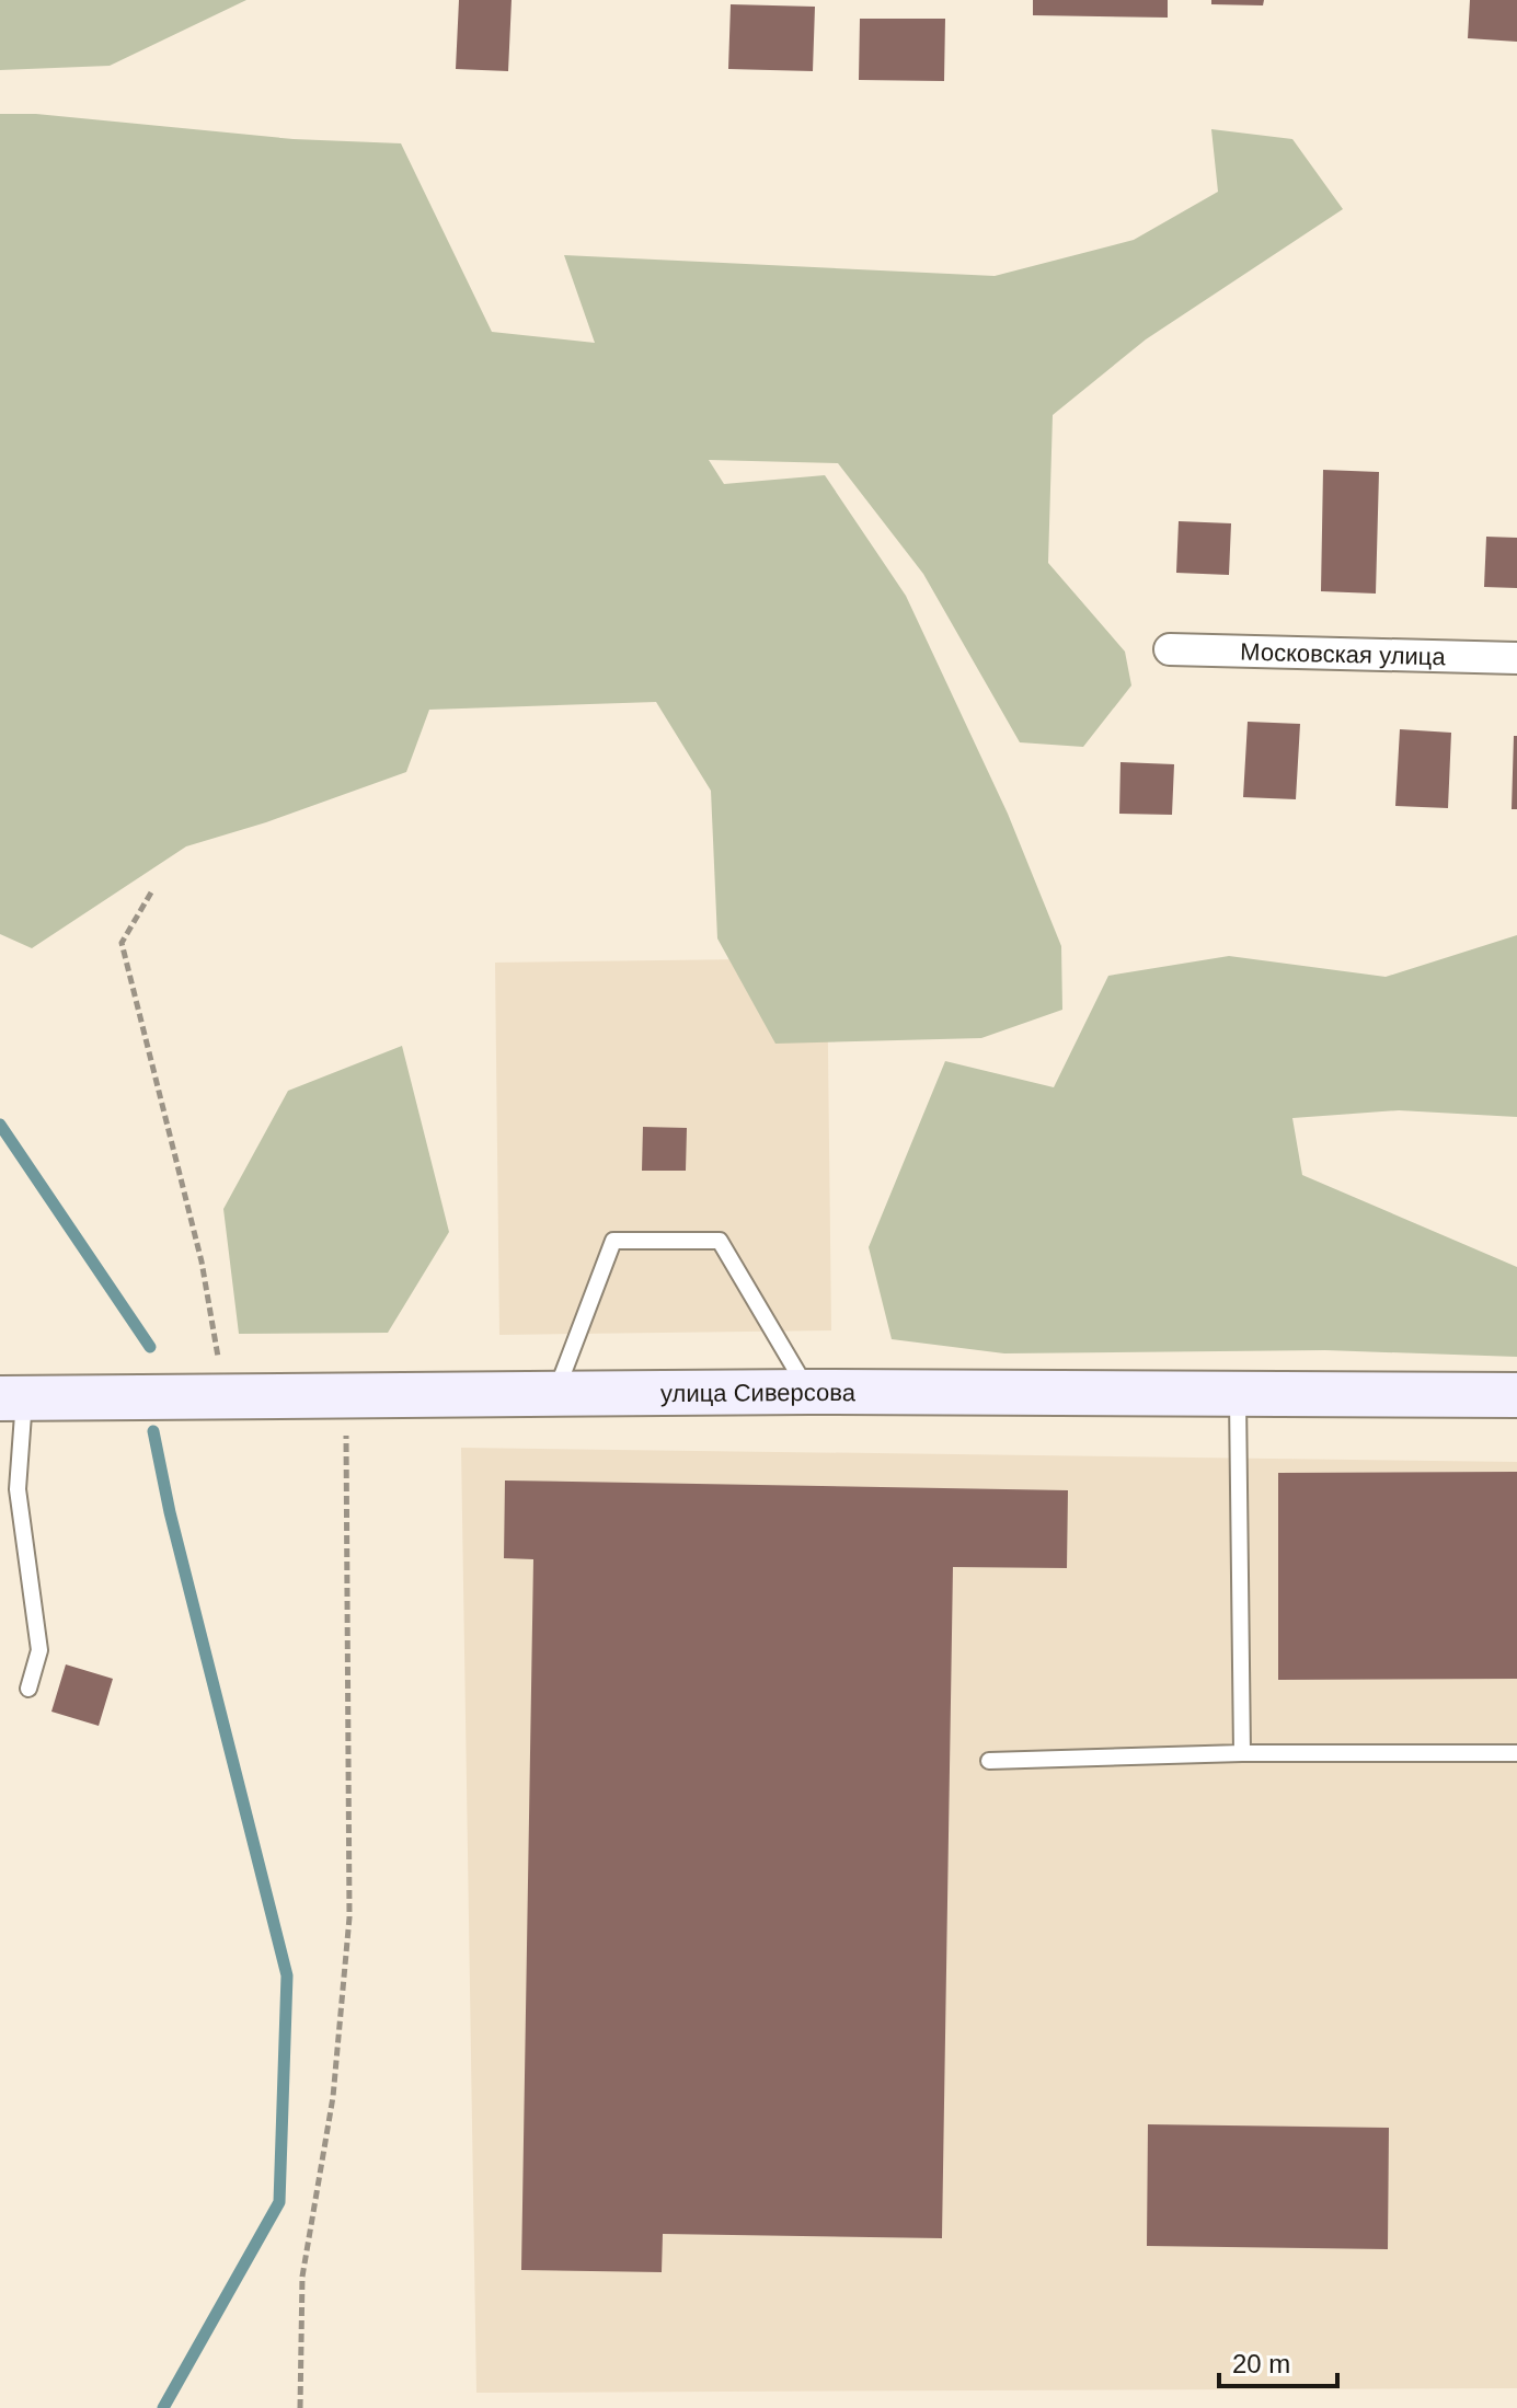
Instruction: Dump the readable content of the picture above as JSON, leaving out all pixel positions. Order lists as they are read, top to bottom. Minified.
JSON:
{"streets":{"street":["Московская улица","улица Сиверсова"]},"scale_bar":"20 m"}
